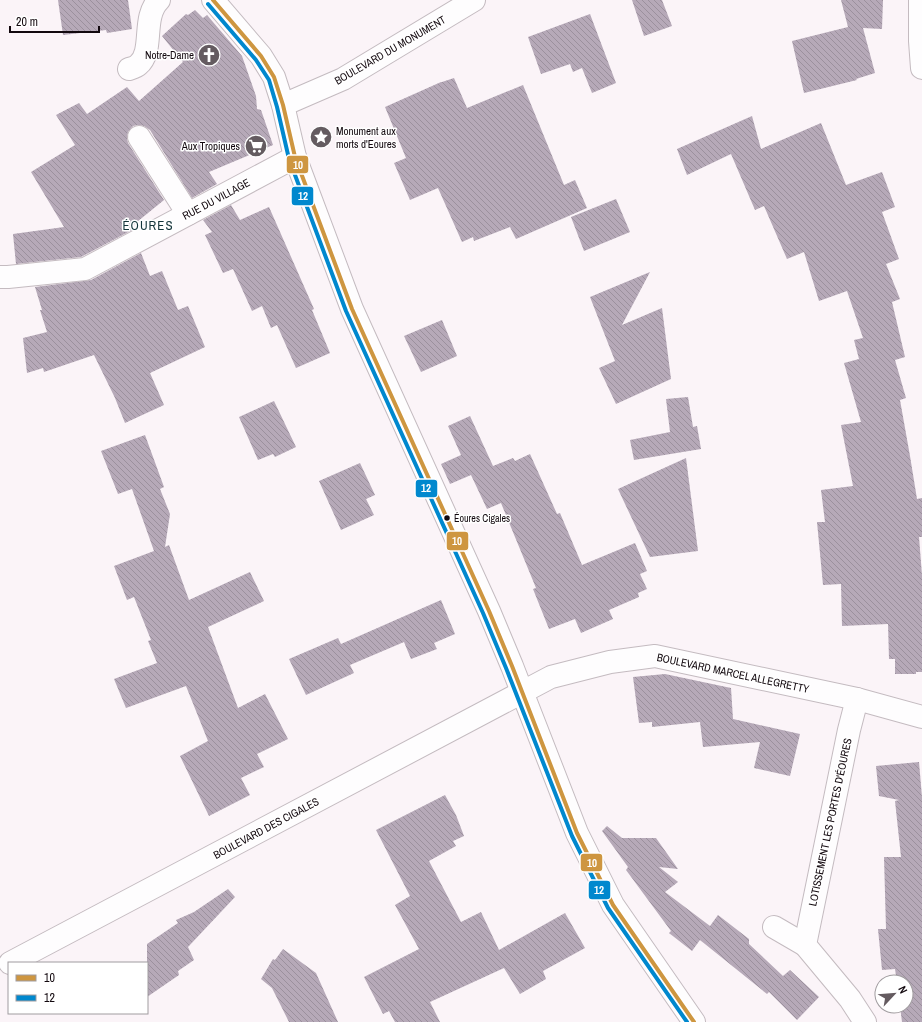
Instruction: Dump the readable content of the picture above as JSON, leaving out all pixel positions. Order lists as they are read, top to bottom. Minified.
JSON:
{"streets":{"street":["BOULEVARD DU MONUMENT","RUE DU VILLAGE","BOULEVARD MARCEL ALLEGRETTY","LOTISSEMENT LES PORTES D'ÉOURES","BOULEVARD DES CIGALES"]},"crossings":[["BOULEVARD MARCEL ALLEGRETTY","LOTISSEMENT LES PORTES D'ÉOURES"],["BOULEVARD MARCEL ALLEGRETTY","BOULEVARD DES CIGALES"]],"districts":["ÉOURES"],"places":{"church":["Notre-Dame"],"place":["Monument aux morts d'Eoures"],"supermarket":["Aux Tropiques"],"other":["Éoures Cigales"]},"lines":["transit line 10","transit line 12"],"legend":["10","12"],"scale_bar":"20 m","north":"top right"}
